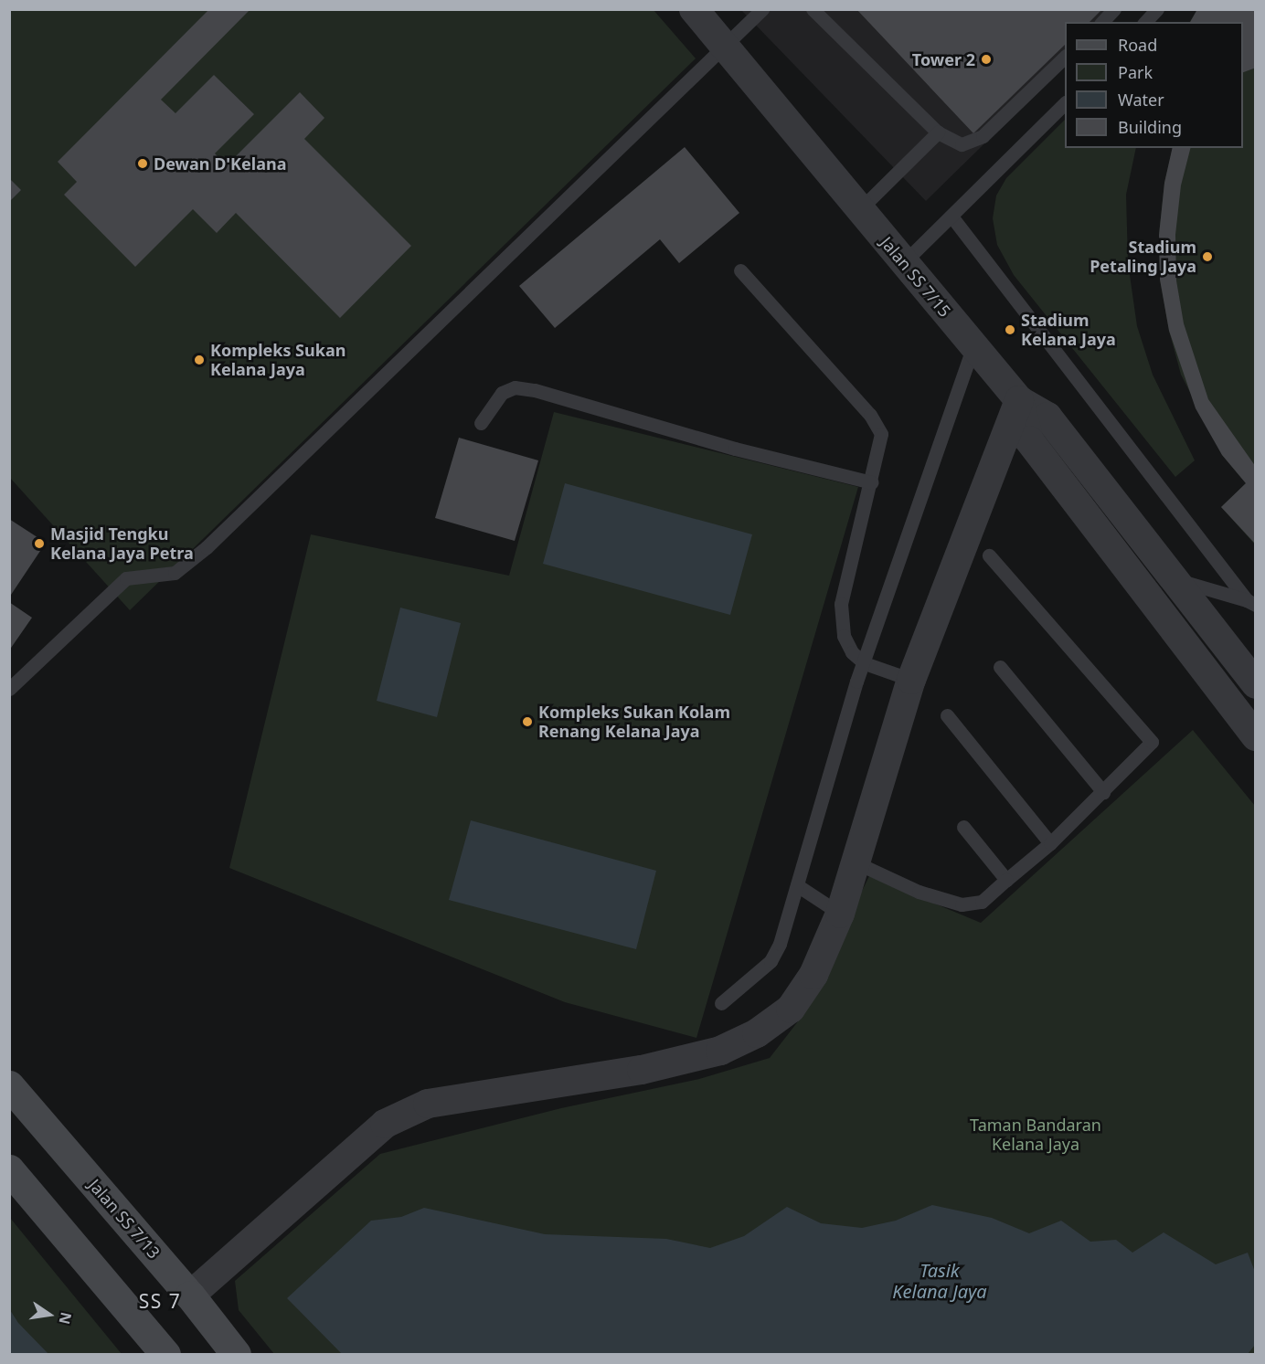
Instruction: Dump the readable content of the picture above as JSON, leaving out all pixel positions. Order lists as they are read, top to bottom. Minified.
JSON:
{"streets":{"street":["Jalan SS 7/15","Jalan SS 7/13"]},"districts":["SS 7"],"water":["Tasik Kelana Jaya"],"parks":["Taman Bandaran Kelana Jaya"],"places":["Tower 2","Dewan D'Kelana","Stadium Petaling Jaya","Stadium Kelana Jaya","Kompleks Sukan Kelana Jaya","Masjid Tengku Kelana Jaya Petra","Kompleks Sukan Kolam Renang Kelana Jaya"],"legend":["Road","Park","Water","Building"],"north":"right"}
